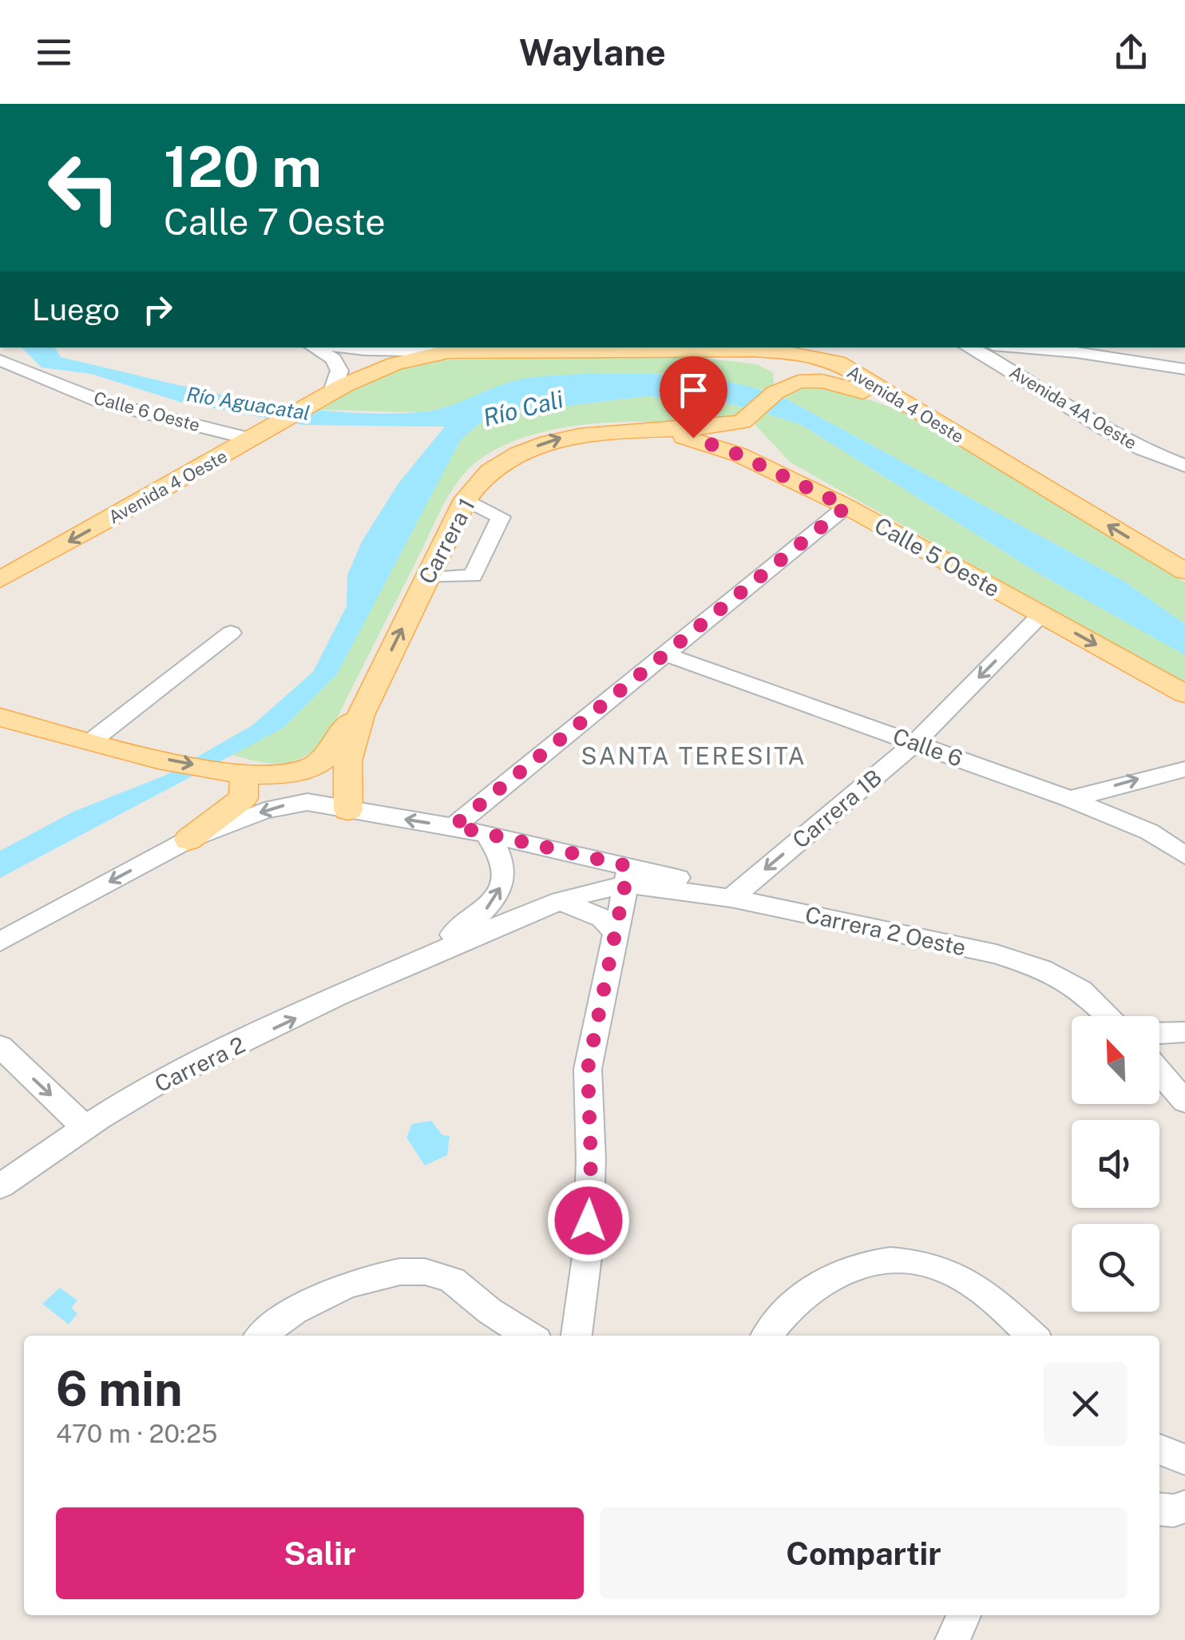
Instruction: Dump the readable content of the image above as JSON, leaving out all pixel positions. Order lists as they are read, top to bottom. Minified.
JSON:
{"streets":{"main road":["Avenida 4 Oeste","Carrera 1","Calle 5 Oeste"],"street":["Avenida 4A Oeste","Calle 6 Oeste","Calle 6","Carrera 1B","Carrera 2 Oeste","Carrera 2"]},"crossings":[["Avenida 4 Oeste","Calle 6 Oeste"],["Carrera 1","Calle 5 Oeste"],["Calle 5 Oeste","Carrera 1B"],["Calle 6","Carrera 1B"],["Carrera 1B","Carrera 2 Oeste"],["Carrera 2 Oeste","Carrera 2"]],"one_way":["Avenida 4 Oeste","Carrera 1","Carrera 1B"],"districts":["SANTA TERESITA"],"water":["Río Aguacatal","Río Cali"],"north":"top left","page":{"header":"Waylane","turn":["120 m","Calle 7 Oeste"],"then":"Luego","heading":["6 min","470 m · 20:25"],"buttons":["Salir","Compartir"]}}
